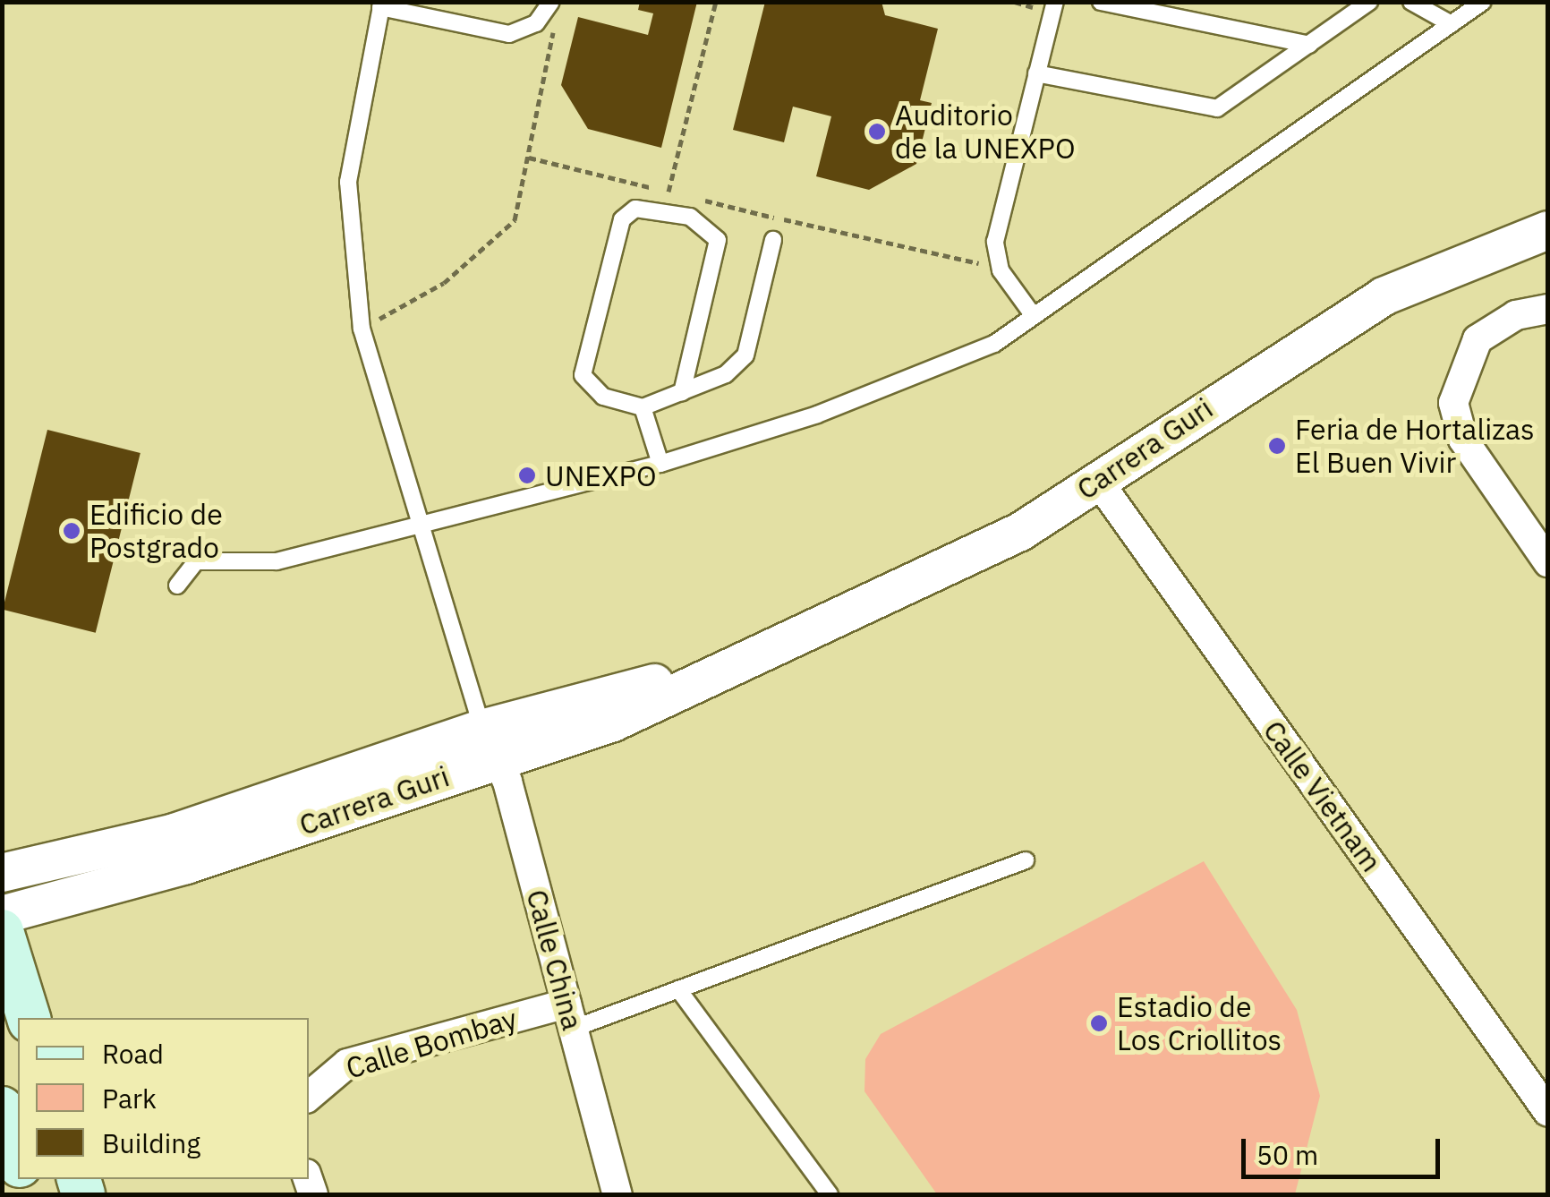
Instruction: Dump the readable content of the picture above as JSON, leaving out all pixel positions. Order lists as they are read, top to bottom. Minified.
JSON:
{"streets":{"street":["Carrera Guri","Calle Vietnam","Calle China","Calle Bombay"]},"crossings":[["Carrera Guri","Calle Vietnam"],["Carrera Guri","Calle China"],["Calle China","Calle Bombay"]],"places":["Auditorio de la UNEXPO","Feria de Hortalizas El Buen Vivir","UNEXPO","Edificio de Postgrado","Estadio de Los Criollitos"],"legend":["Road","Park","Building"],"scale_bar":"50 m"}
